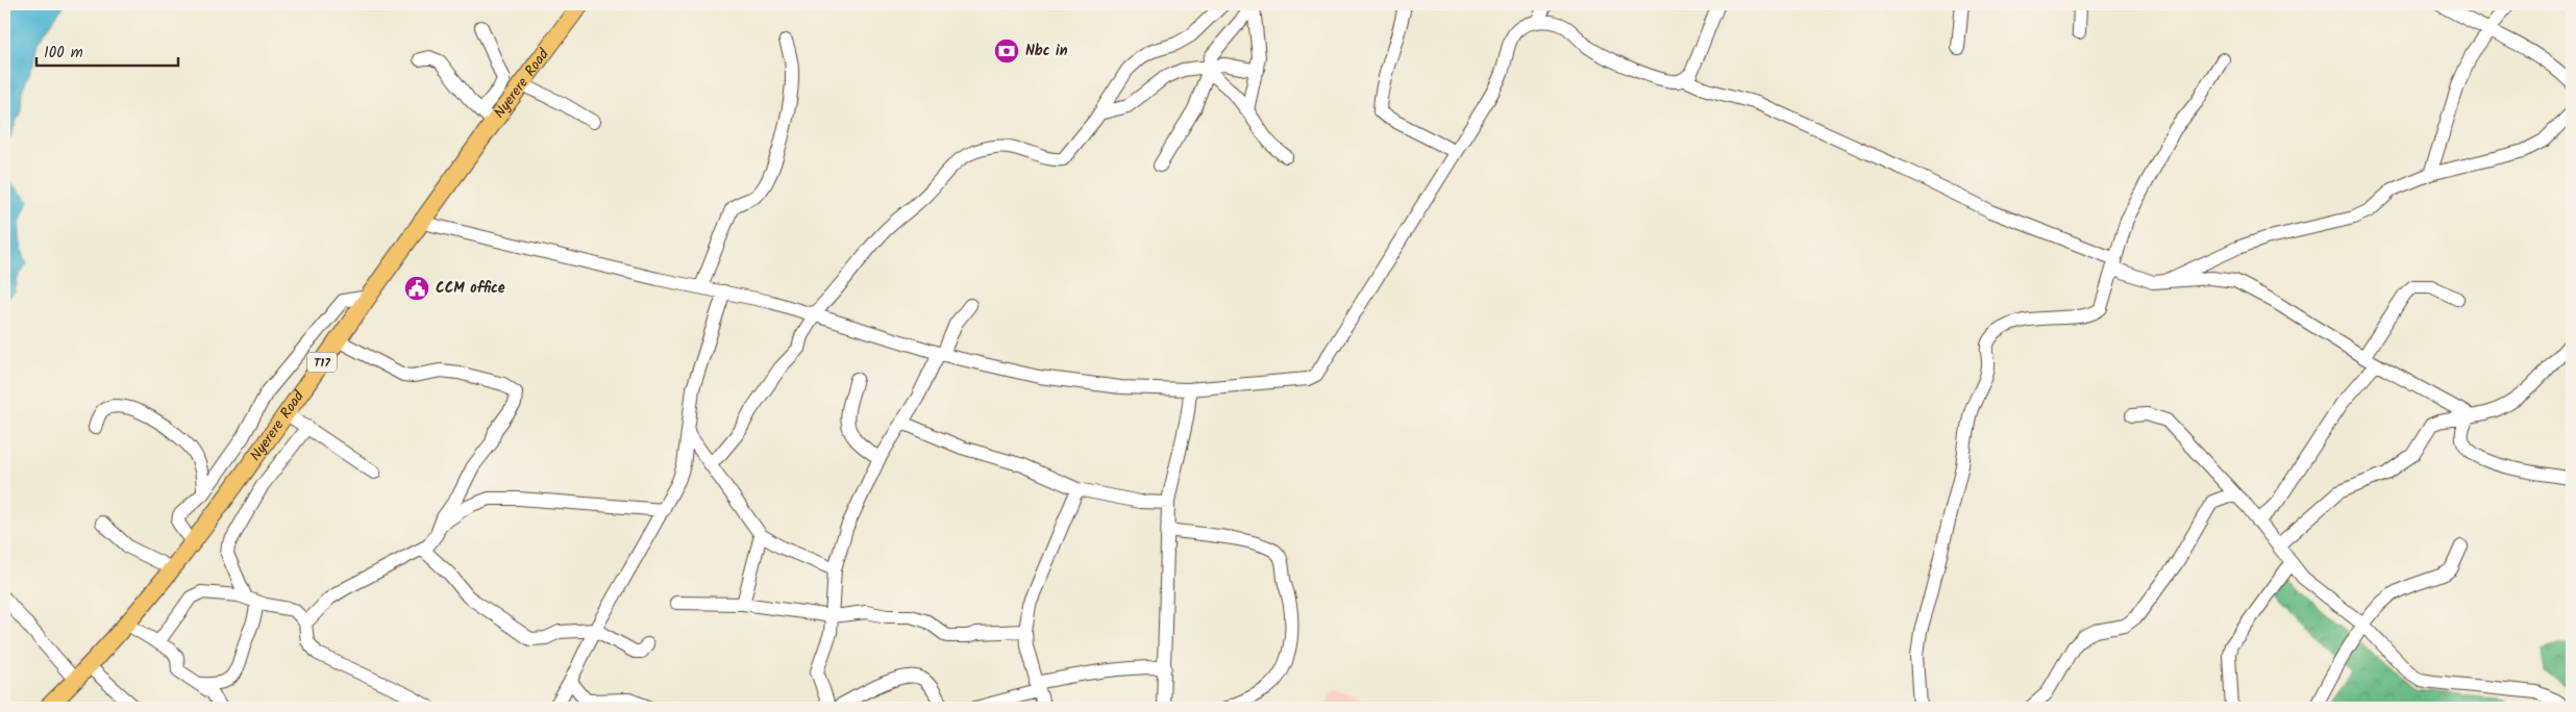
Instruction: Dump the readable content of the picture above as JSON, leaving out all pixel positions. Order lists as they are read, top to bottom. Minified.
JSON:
{"streets":{"main road":["Nyerere Road","T17"]},"places":{"bank":["Nbc in"],"public building":["CCM office"]},"scale_bar":"100 m"}
